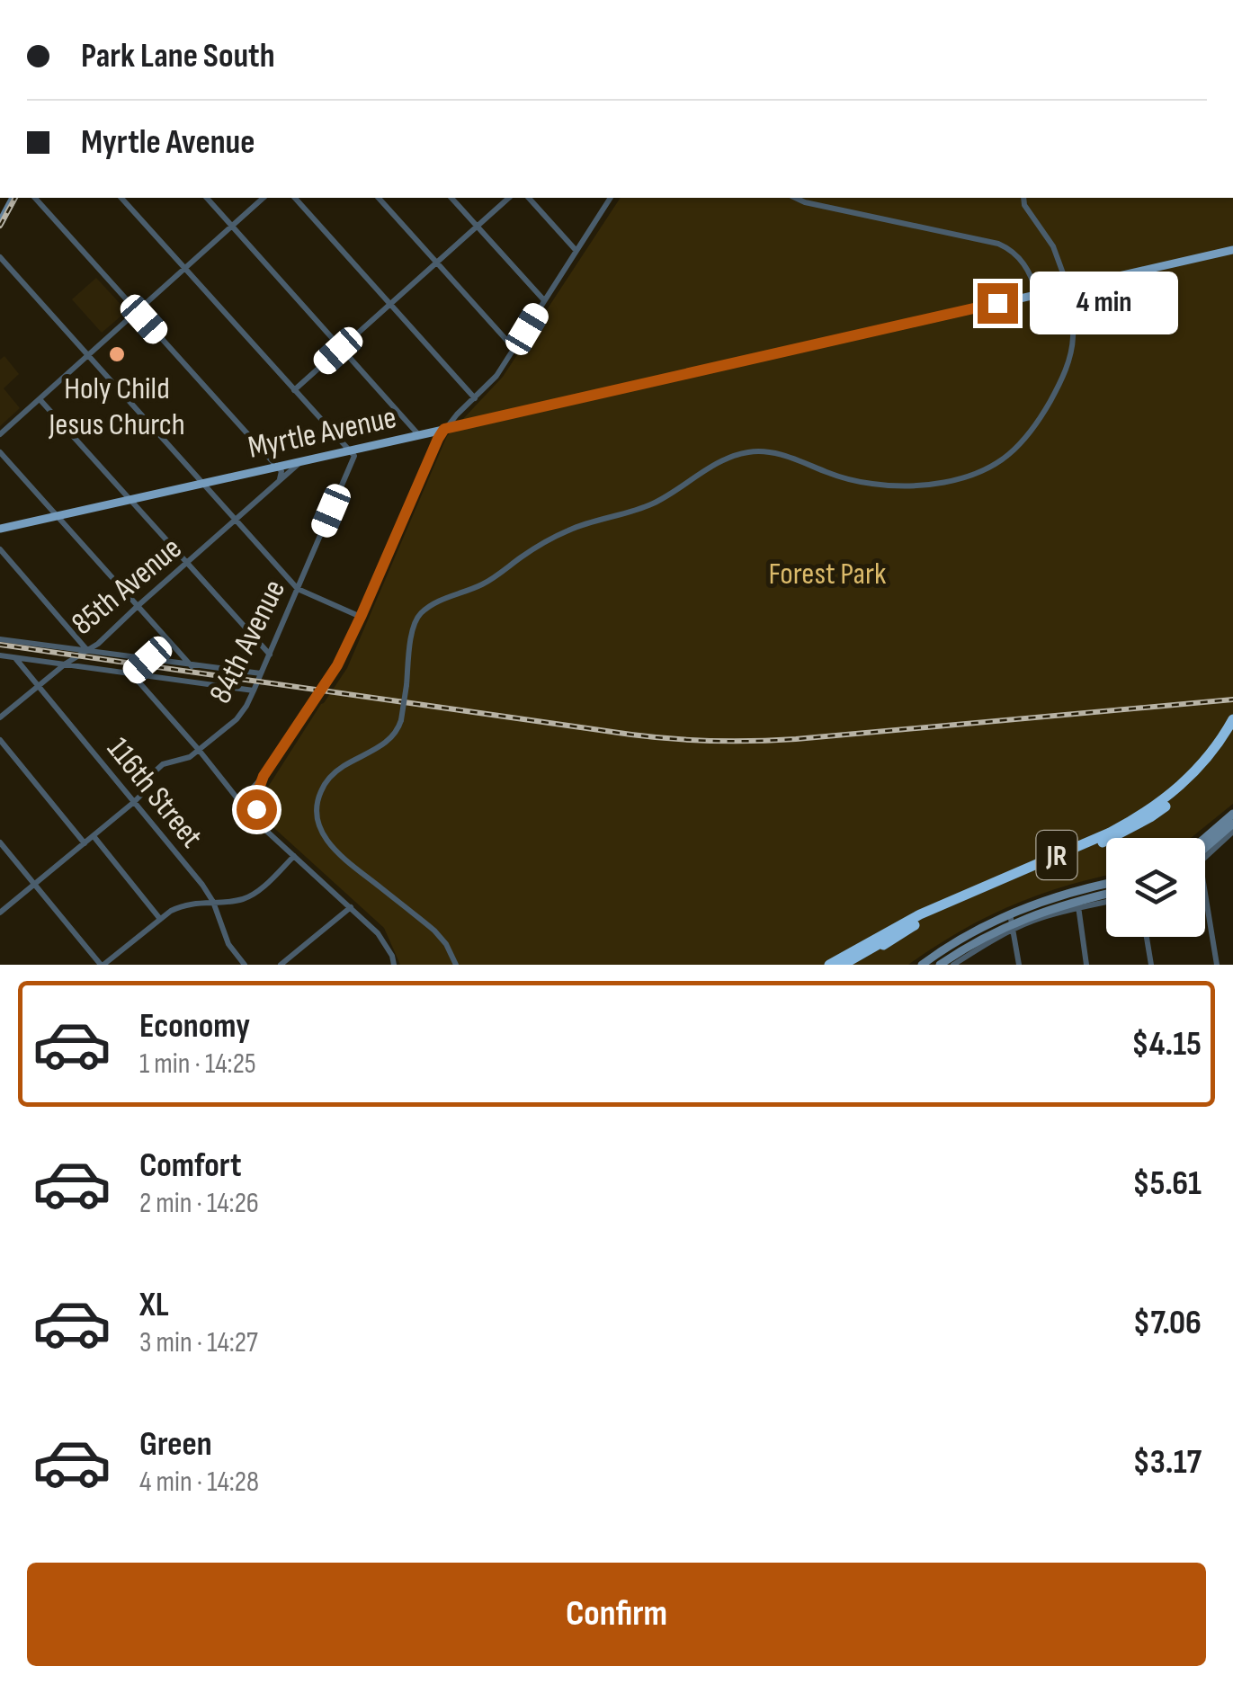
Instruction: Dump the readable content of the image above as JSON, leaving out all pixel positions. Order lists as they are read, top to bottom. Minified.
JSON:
{"streets":{"highway":["JR"],"main road":["Myrtle Avenue"],"street":["85th Avenue","84th Avenue","116th Street"]},"crossings":[["Myrtle Avenue","85th Avenue"],["Myrtle Avenue","84th Avenue"],["85th Avenue","116th Street"],["84th Avenue","116th Street"]],"parks":["Forest Park"],"places":["Holy Child Jesus Church"],"page":{"banner":["Park Lane South","Myrtle Avenue"],"bubble":"4 min","list":[{"name":"Economy","note":"1 min · 14:25","value":"$4.15"},{"name":"Comfort","note":"2 min · 14:26","value":"$5.61"},{"name":"XL","note":"3 min · 14:27","value":"$7.06"},{"name":"Green","note":"4 min · 14:28","value":"$3.17"}],"buttons":"Confirm"}}
